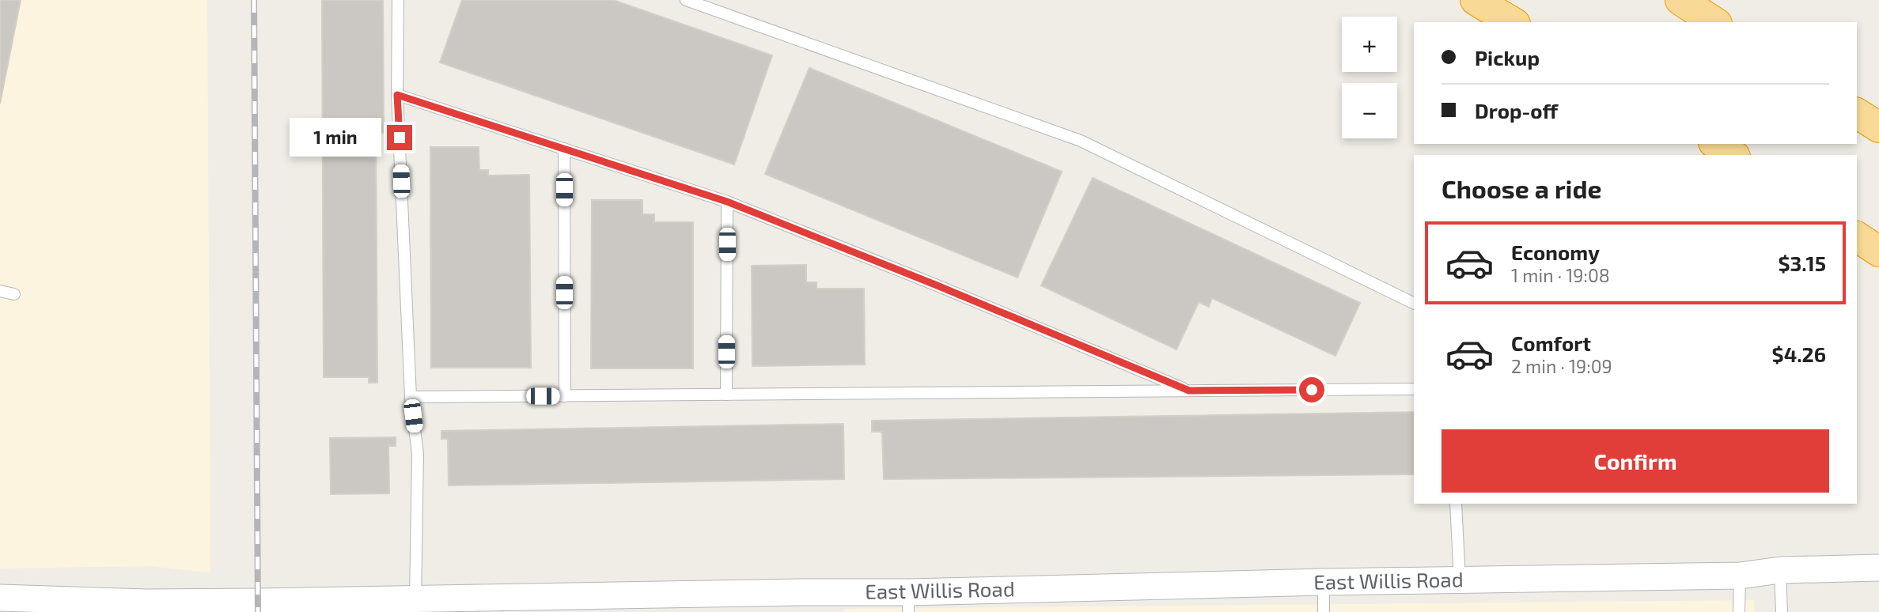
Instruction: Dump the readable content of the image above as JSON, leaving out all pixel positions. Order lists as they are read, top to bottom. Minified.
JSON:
{"streets":{"street":["East Willis Road"]},"page":{"map_buttons":["+","−"],"banner":["Pickup","Drop-off"],"bubble":"1 min","heading":"Choose a ride","list":[{"name":"Economy","note":"1 min · 19:08","value":"$3.15"},{"name":"Comfort","note":"2 min · 19:09","value":"$4.26"}],"buttons":"Confirm"}}
